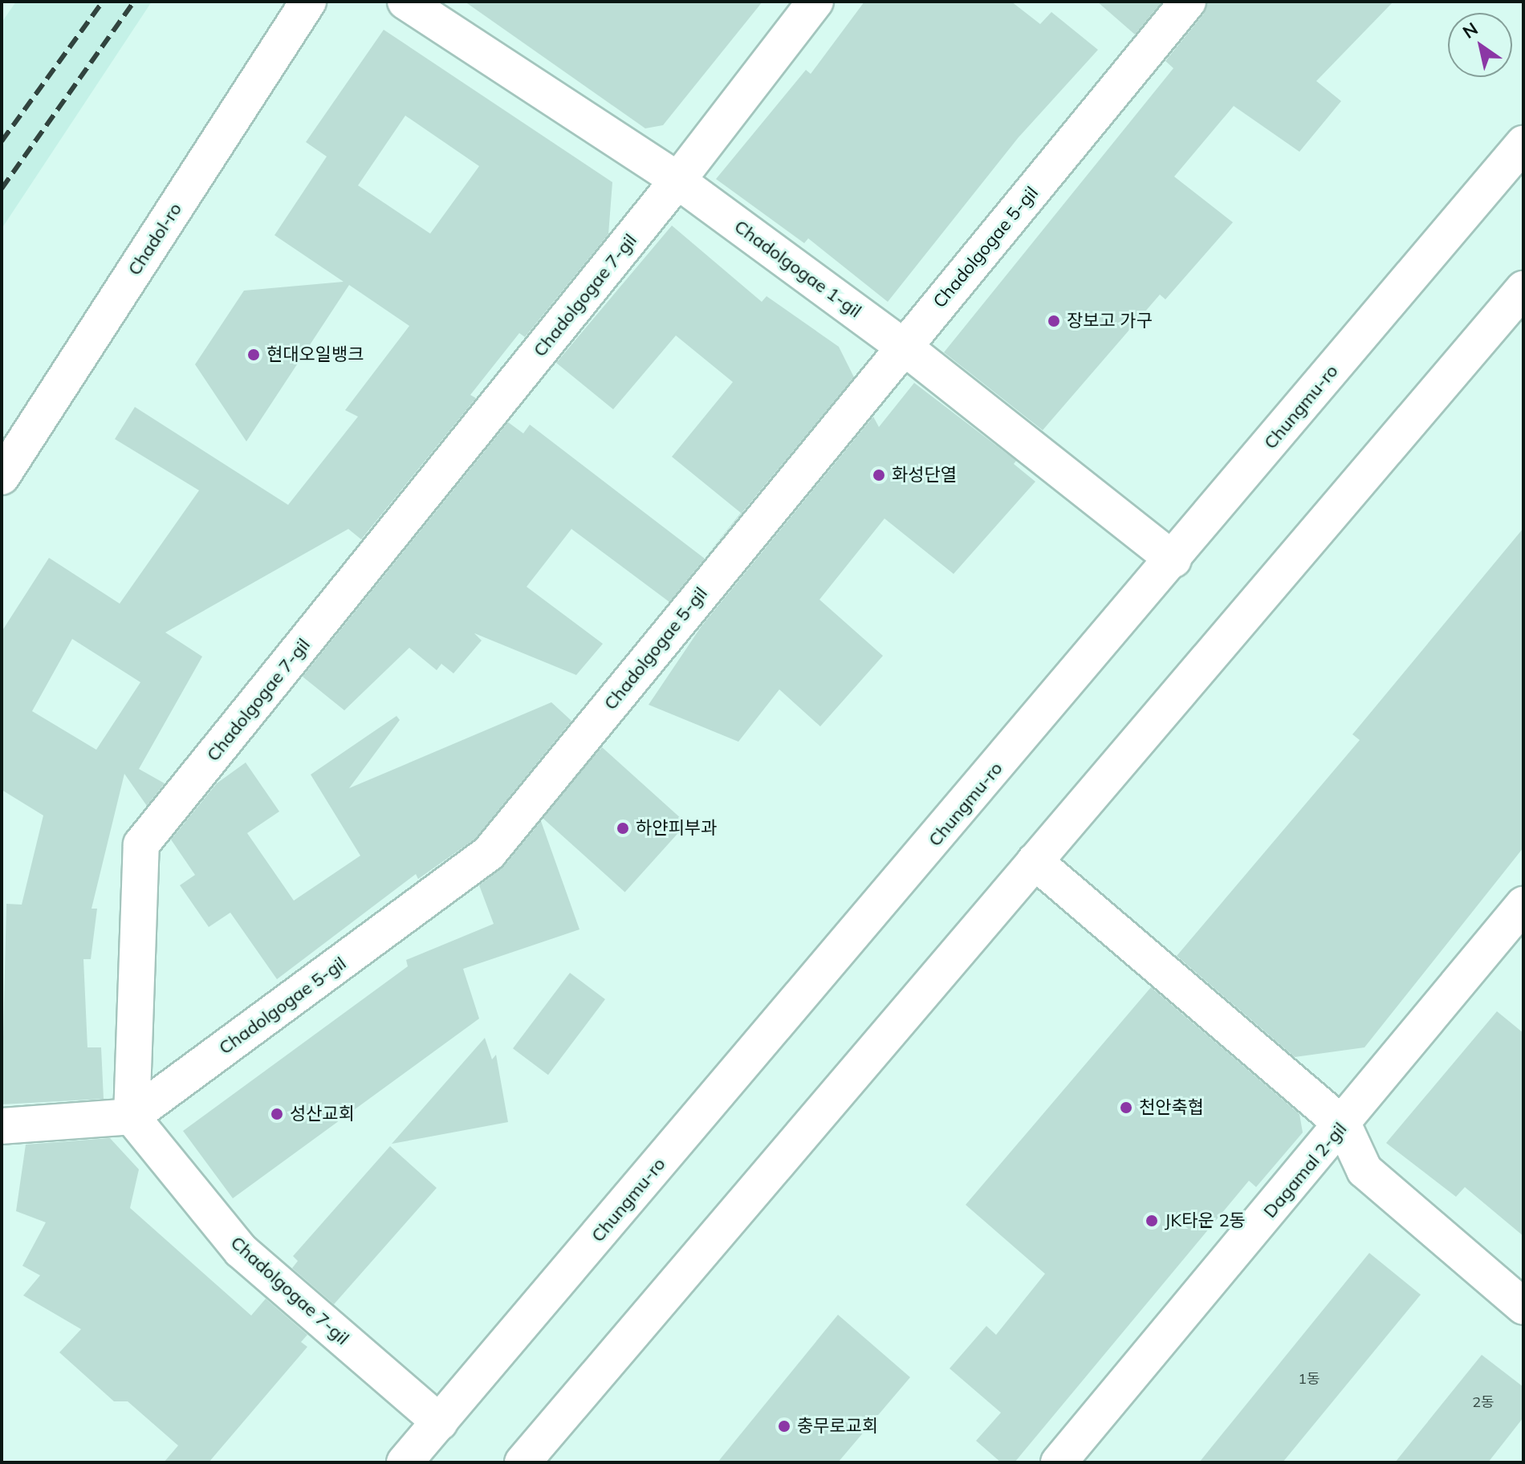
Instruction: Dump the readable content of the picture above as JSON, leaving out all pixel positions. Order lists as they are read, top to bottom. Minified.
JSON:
{"streets":{"street":["Chadol-ro","Chadolgogae 5-gil","Chadolgogae 1-gil","Chadolgogae 7-gil","Chungmu-ro","Dagamal 2-gil"]},"crossings":[["Chadolgogae 5-gil","Chadolgogae 1-gil"],["Chadolgogae 5-gil","Chadolgogae 7-gil"],["Chadolgogae 1-gil","Chadolgogae 7-gil"],["Chadolgogae 1-gil","Chungmu-ro"],["Chadolgogae 7-gil","Chungmu-ro"]],"places":["장보고 가구","현대오일뱅크","화성단열","하얀피부과","천안축협","성산교회","JK타운 2동","충무로교회"],"house_numbers":["1동","2동"],"north":"top left"}
